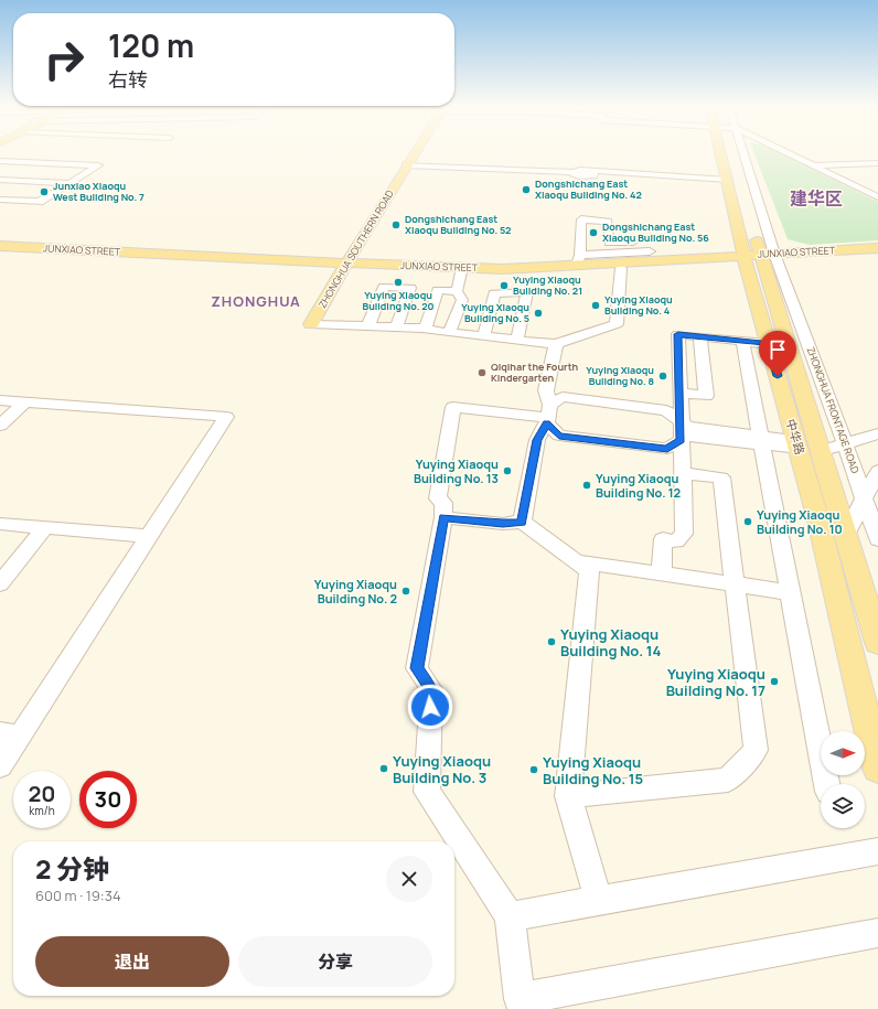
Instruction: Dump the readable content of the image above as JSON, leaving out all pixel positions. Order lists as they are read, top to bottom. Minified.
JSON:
{"streets":{"main road":["ZHONGHUA SOUTHERN ROAD","JUNXIAO STREET","中华路"],"street":["ZHONGHUA FRONTAGE ROAD"]},"crossings":[["ZHONGHUA SOUTHERN ROAD","JUNXIAO STREET"],["JUNXIAO STREET","ZHONGHUA FRONTAGE ROAD"],["JUNXIAO STREET","中华路"],["ZHONGHUA FRONTAGE ROAD","中华路"]],"districts":["建华区","ZHONGHUA"],"places":["Dongshichang East Xiaoqu Building No. 42","Junxiao Xiaoqu West Building No. 7","Dongshichang East Xiaoqu Building No. 52","Dongshichang East Xiaoqu Building No. 56","Yuying Xiaoqu Building No. 20","Yuying Xiaoqu Building No. 21","Yuying Xiaoqu Building No. 4","Yuying Xiaoqu Building No. 5","Qiqihar the Fourth Kindergarten","Yuying Xiaoqu Building No. 8","Yuying Xiaoqu Building No. 13","Yuying Xiaoqu Building No. 12","Yuying Xiaoqu Building No. 10","Yuying Xiaoqu Building No. 2","Yuying Xiaoqu Building No. 14","Yuying Xiaoqu Building No. 17","Yuying Xiaoqu Building No. 3","Yuying Xiaoqu Building No. 15"],"north":"right","page":{"turn":["120 m","右转"],"speed":"20 km/h","limit":"30","heading":["2 分钟","600 m · 19:34"],"buttons":["退出","分享"]}}
